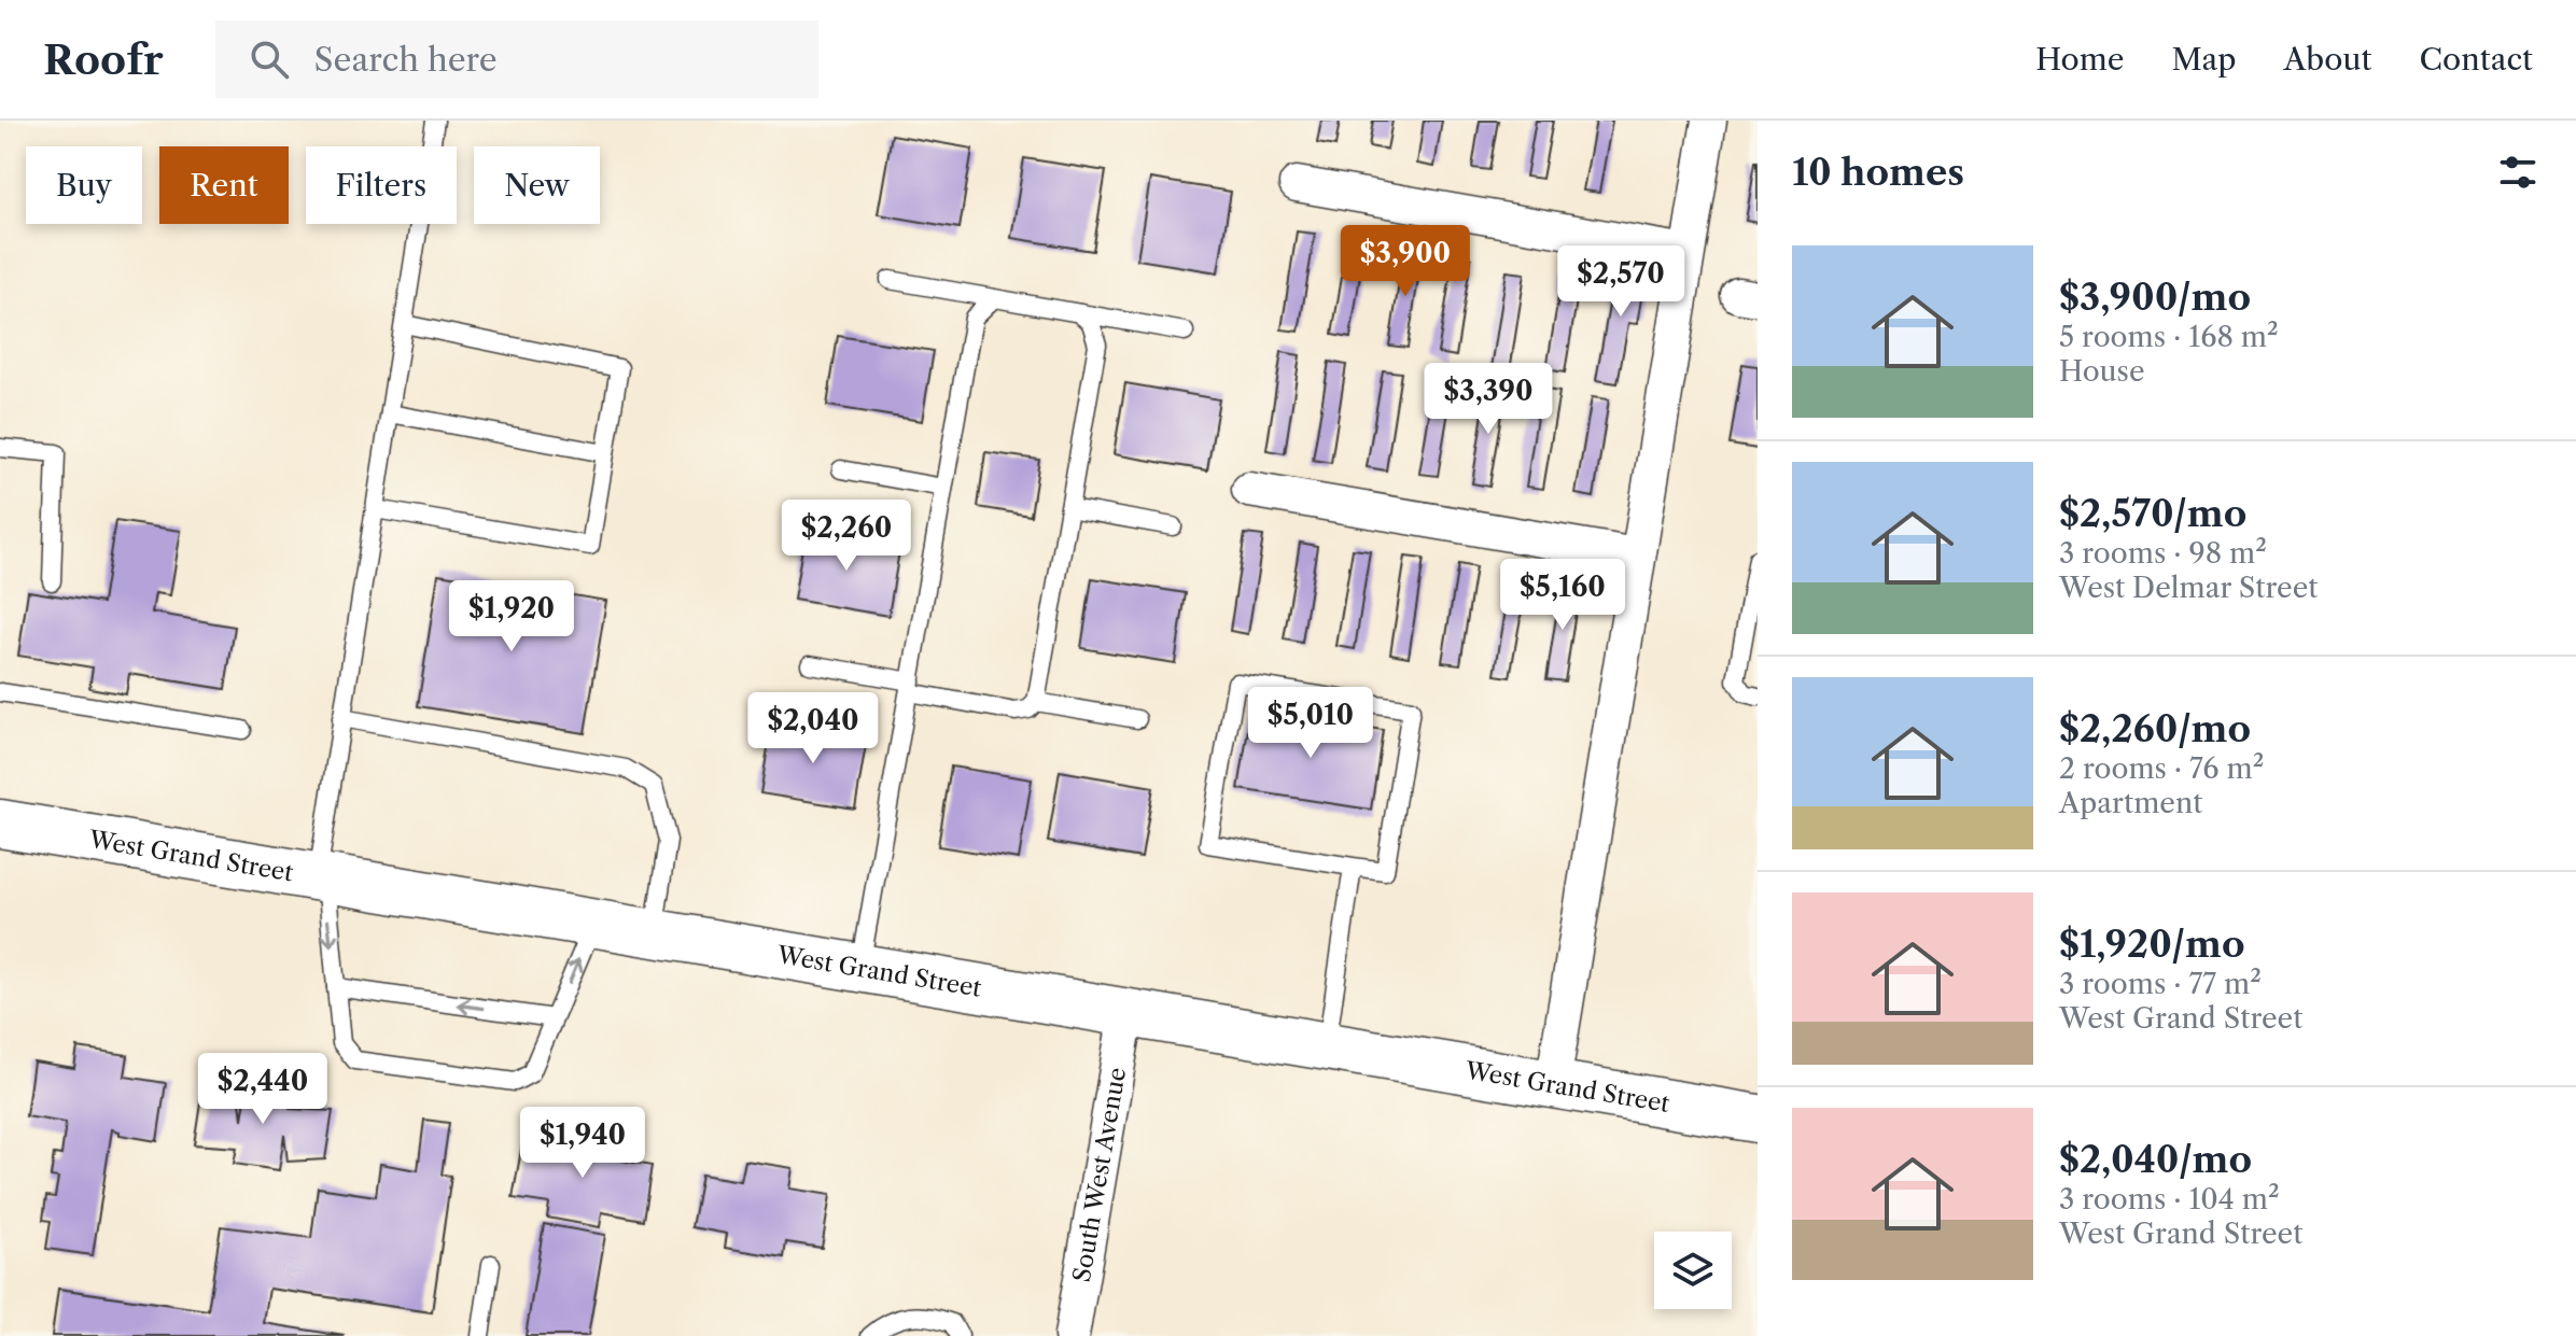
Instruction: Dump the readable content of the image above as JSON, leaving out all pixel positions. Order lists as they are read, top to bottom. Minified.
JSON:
{"streets":{"main road":["West Grand Street"],"street":["South West Avenue"]},"crossings":[["West Grand Street","South West Avenue"]],"page":{"header":"Roofr","search":"Search here","nav":["Home","Map","About","Contact"],"heading":"10 homes","chip":["Buy","Rent","Filters","New"],"list":[{"name":"$3,900/mo","note":"5 rooms · 168 m² · House"},{"name":"$2,570/mo","note":"3 rooms · 98 m² · West Delmar Street"},{"name":"$2,260/mo","note":"2 rooms · 76 m² · Apartment"},{"name":"$1,920/mo","note":"3 rooms · 77 m² · West Grand Street"},{"name":"$2,040/mo","note":"3 rooms · 104 m² · West Grand Street"}],"price":["$3,900","$2,570","$3,390","$2,260","$5,160","$1,920","$5,010","$2,040","$2,440","$1,940"]}}
